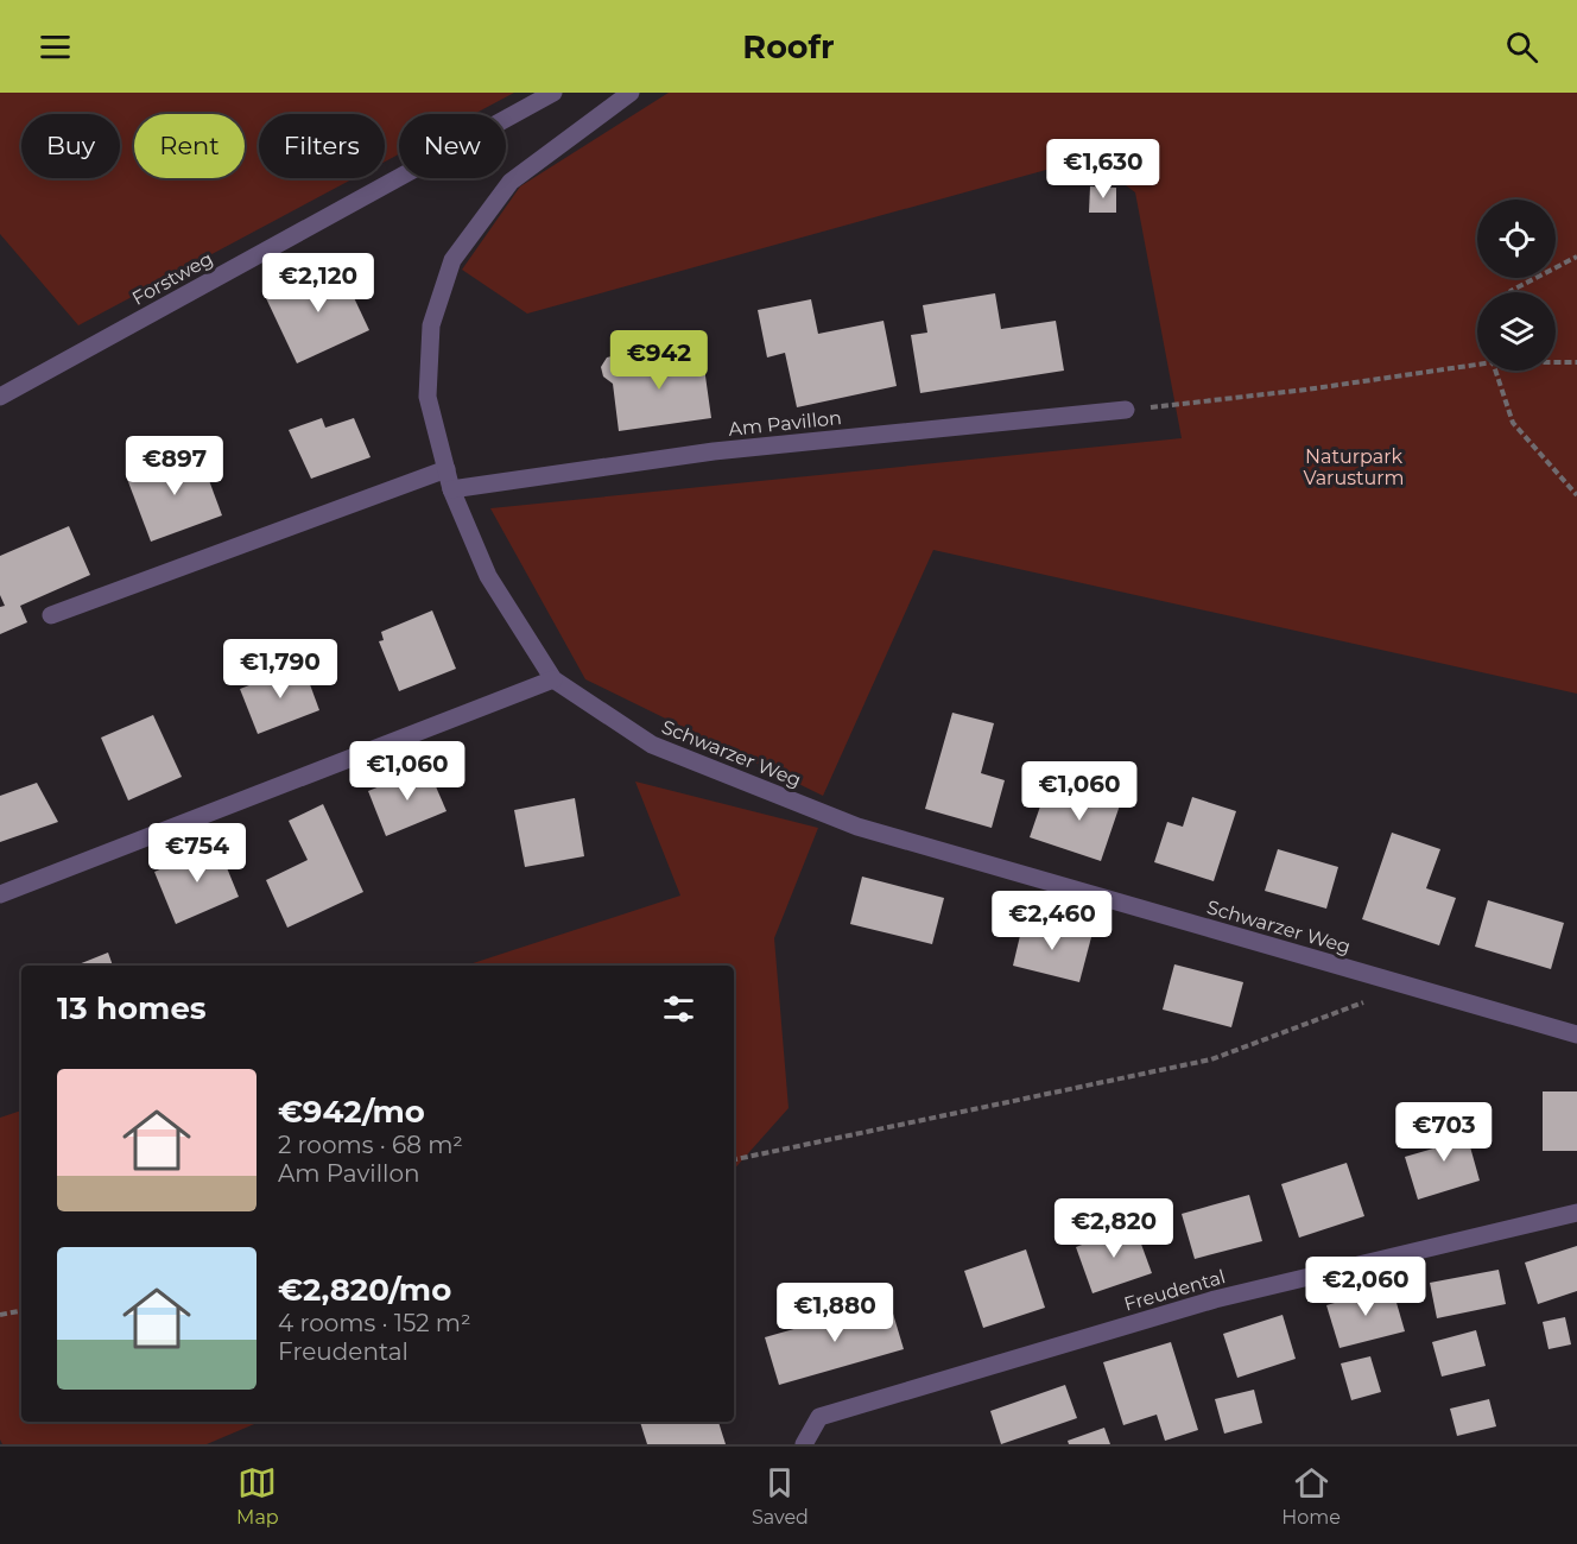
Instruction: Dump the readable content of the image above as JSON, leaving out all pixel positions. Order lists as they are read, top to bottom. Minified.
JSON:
{"streets":{"street":["Forstweg","Am Pavillon","Schwarzer Weg","Freudental"]},"crossings":[["Am Pavillon","Schwarzer Weg"]],"parks":["Naturpark Varusturm"],"page":{"header":"Roofr","chip":["Buy","Rent","Filters","New"],"price":["€1,630","€2,120","€942","€897","€1,790","€1,060","€1,060","€754","€2,460","€703","€2,820","€2,060","€1,880"],"heading":"13 homes","list":[{"name":"€942/mo","note":"2 rooms · 68 m² · Am Pavillon"},{"name":"€2,820/mo","note":"4 rooms · 152 m² · Freudental"}],"tabs":["Map","Saved","Home"]}}
